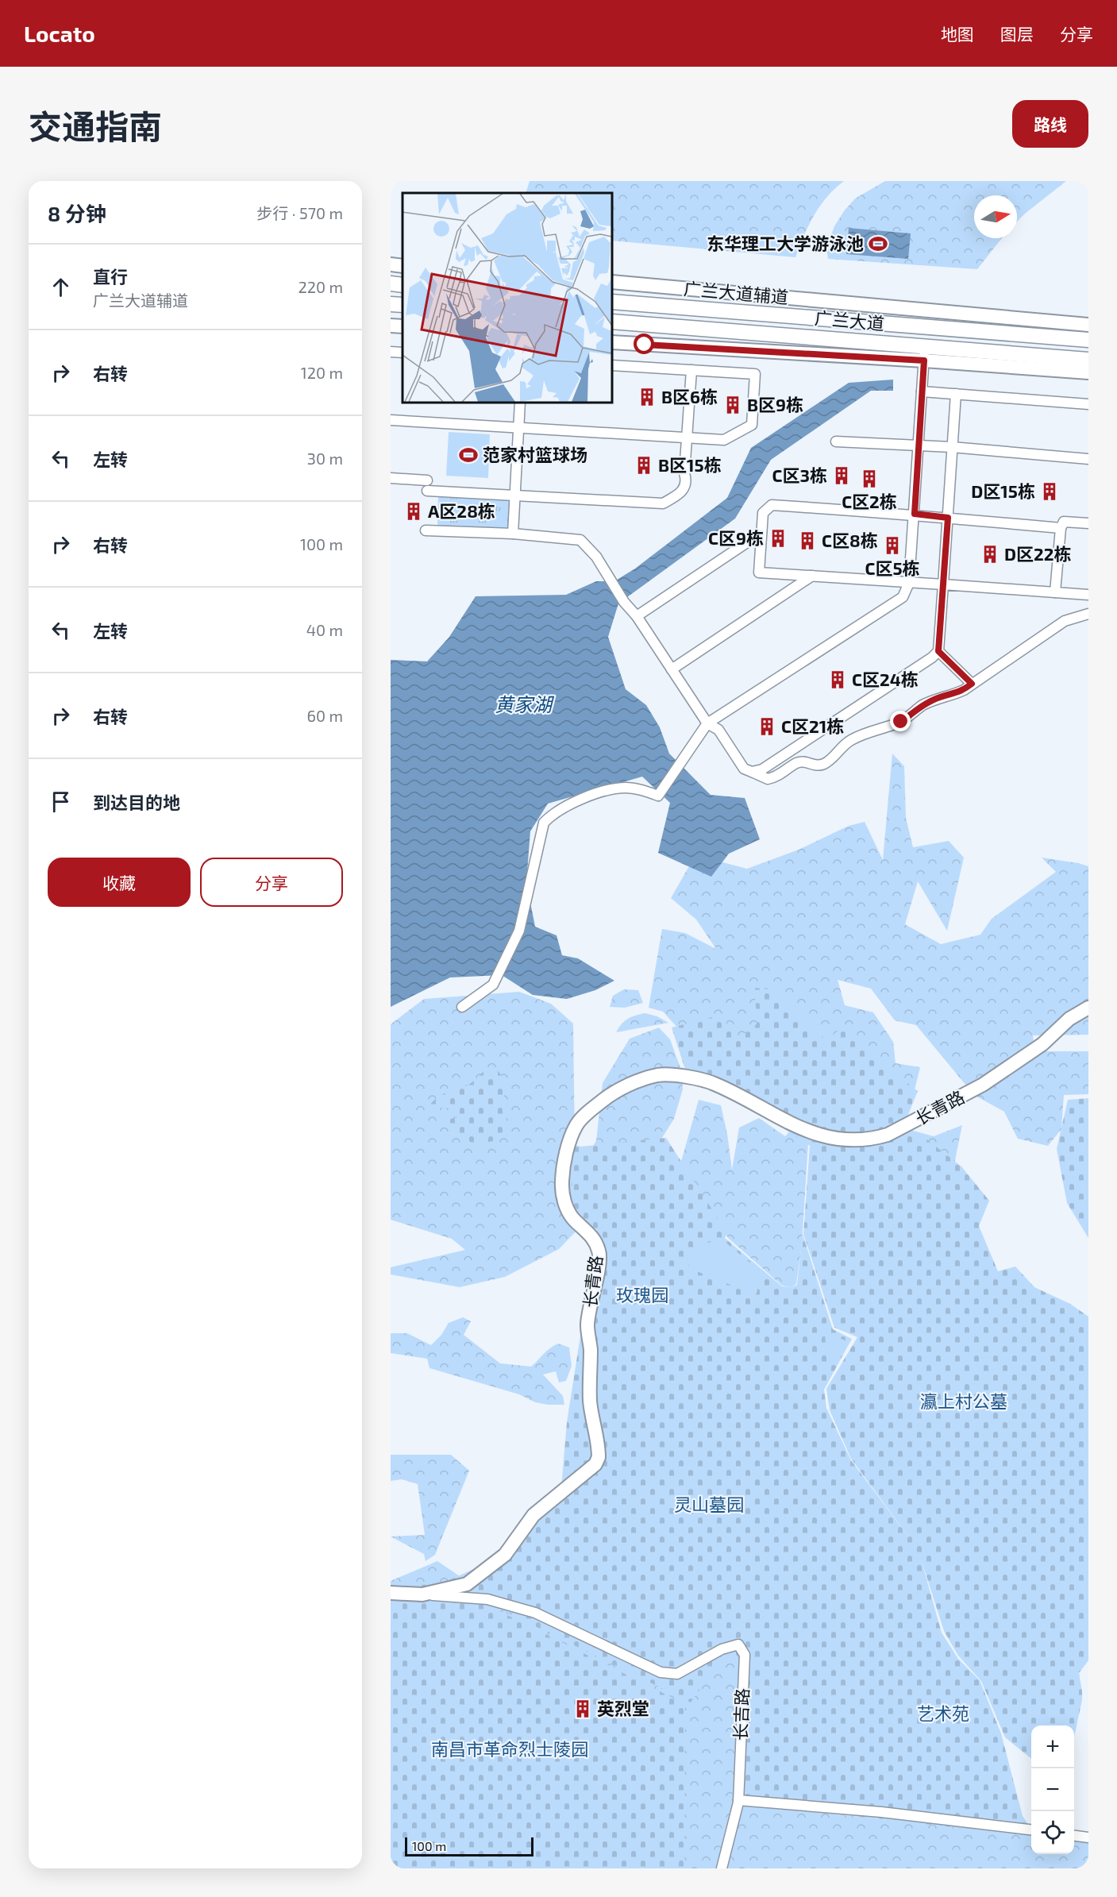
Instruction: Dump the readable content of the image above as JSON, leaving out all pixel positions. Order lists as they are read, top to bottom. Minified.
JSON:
{"streets":{"main road":["广兰大道"],"street":["广兰大道辅道","长青路","长吉路"]},"crossings":[["长青路","长吉路"]],"water":["黄家湖"],"parks":["玫瑰园","瀛上村公墓","灵山墓园","艺术苑","南昌市革命烈士陵园"],"places":{"sports":["东华理工大学游泳池","范家村篮球场"],"building":["B区6栋","B区9栋","B区15栋","C区3栋","C区2栋","D区15栋","A区28栋","C区9栋","C区8栋","C区5栋","D区22栋","C区24栋","C区21栋","英烈堂"]},"scale_bar":"100 m","north":"right","page":{"header":"Locato","nav":["地图","图层","分享"],"title":"交通指南","buttons":["路线",["收藏","分享"]],"heading":["8 分钟","步行 · 570 m"],"list":[["直行","广兰大道辅道","220 m"],["右转","120 m"],["左转","30 m"],["右转","100 m"],["左转","40 m"],["右转","60 m"],"到达目的地"],"map_buttons":["+","−"],"scale":"100 m"}}
